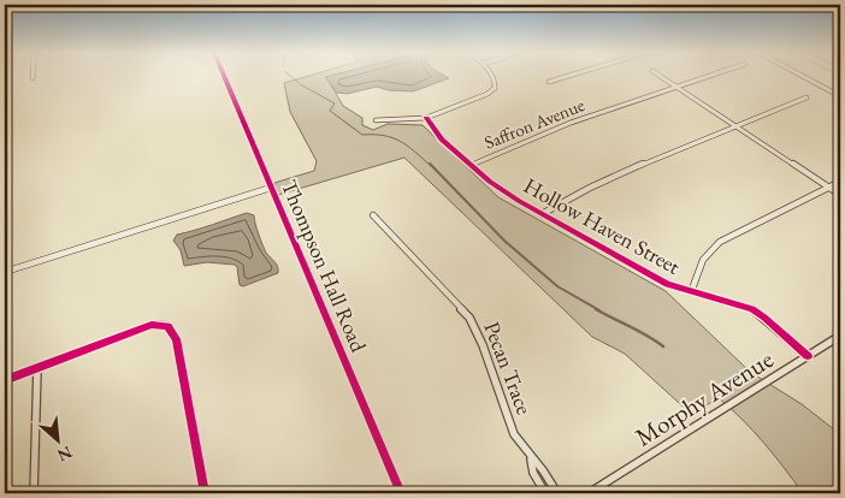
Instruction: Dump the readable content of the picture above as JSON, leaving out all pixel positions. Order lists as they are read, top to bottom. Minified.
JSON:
{"streets":{"street":["Saffron Avenue","Hollow Haven Street","Thompson Hall Road","Pecan Trace","Morphy Avenue"]},"crossings":[["Saffron Avenue","Hollow Haven Street"],["Hollow Haven Street","Morphy Avenue"]],"north":"bottom right"}
